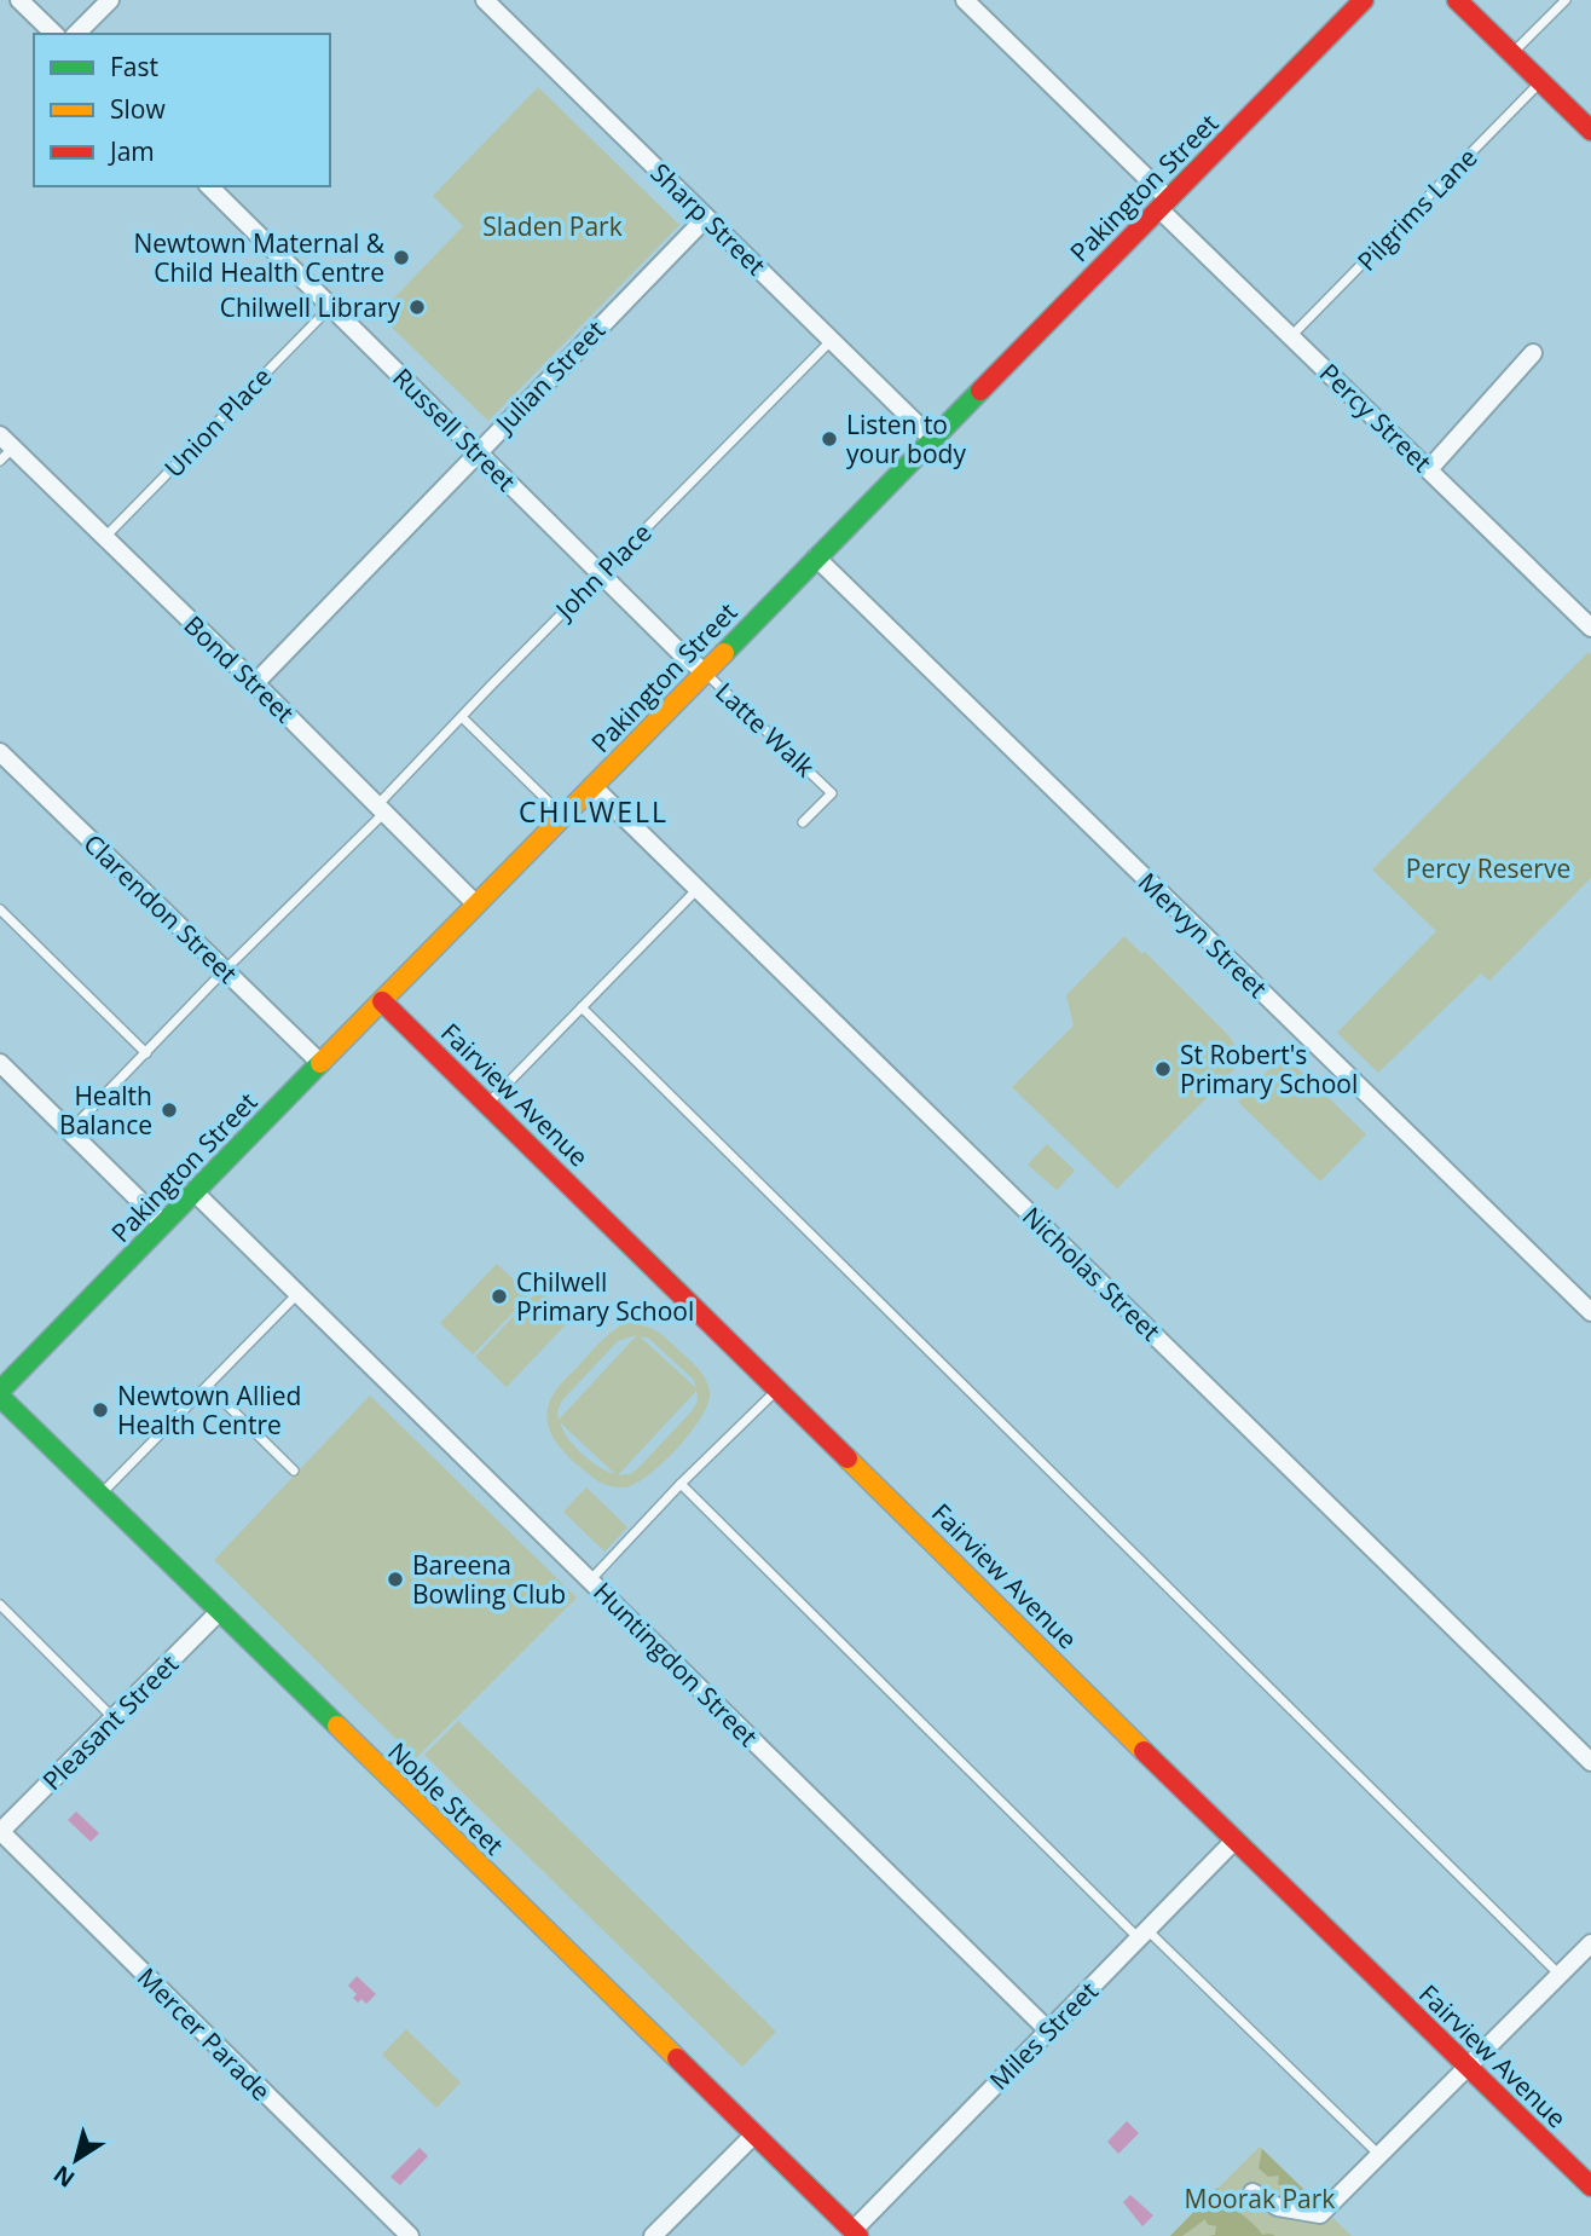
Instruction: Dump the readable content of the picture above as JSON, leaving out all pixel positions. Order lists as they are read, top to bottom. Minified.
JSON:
{"streets":{"street":["Pakington Street","Sharp Street","Julian Street","Percy Street","Russell Street","Bond Street","Clarendon Street","Mervyn Street","Fairview Avenue","Nicholas Street","Huntingdon Street","Pleasant Street","Noble Street","Mercer Parade","Miles Street"],"lane":["Pilgrims Lane","Union Place","John Place","Latte Walk"]},"crossings":[["Pakington Street","Sharp Street"],["Pakington Street","Percy Street"],["Pakington Street","Russell Street"],["Pakington Street","Bond Street"],["Pakington Street","Latte Walk"],["Pakington Street","Clarendon Street"],["Pakington Street","Mervyn Street"],["Pakington Street","Fairview Avenue"],["Pakington Street","Nicholas Street"],["Pakington Street","Huntingdon Street"],["Pakington Street","Noble Street"],["Pilgrims Lane","Percy Street"],["Sharp Street","Julian Street"],["Sharp Street","John Place"],["Julian Street","Russell Street"],["Julian Street","Bond Street"],["Union Place","Russell Street"],["Union Place","Bond Street"],["Russell Street","John Place"],["Russell Street","Latte Walk"],["John Place","Bond Street"],["John Place","Clarendon Street"],["Fairview Avenue","Miles Street"],["Huntingdon Street","Miles Street"],["Pleasant Street","Noble Street"],["Pleasant Street","Mercer Parade"],["Noble Street","Miles Street"]],"districts":["CHILWELL"],"parks":["Sladen Park","Percy Reserve","Moorak Park"],"places":["Newtown Maternal & Child Health Centre","Chilwell Library","Listen to your body","St Robert's Primary School","Health Balance","Chilwell Primary School","Newtown Allied Health Centre","Bareena Bowling Club"],"legend":["Fast","Slow","Jam"],"north":"bottom left"}
